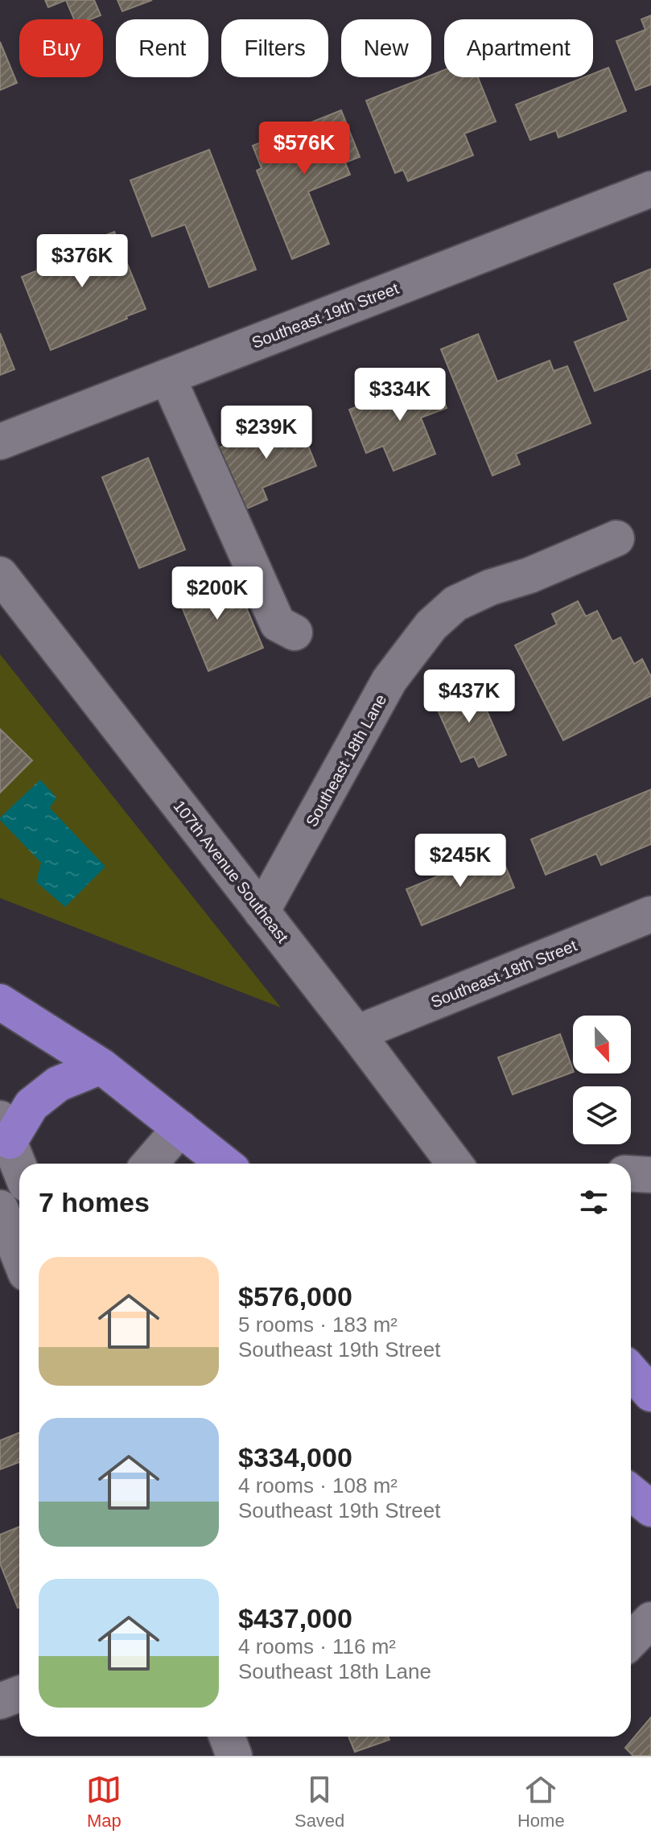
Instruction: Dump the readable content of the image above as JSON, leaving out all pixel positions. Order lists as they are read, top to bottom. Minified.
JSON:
{"streets":{"street":["Southeast 19th Street","Southeast 18th Lane","107th Avenue Southeast","Southeast 18th Street"]},"crossings":[["Southeast 18th Lane","107th Avenue Southeast"],["107th Avenue Southeast","Southeast 18th Street"]],"north":"bottom","page":{"chip":["Buy","Rent","Filters","New","Apartment"],"price":["$576K","$376K","$334K","$239K","$200K","$437K","$245K"],"heading":"7 homes","list":[{"name":"$576,000","note":"5 rooms · 183 m² · Southeast 19th Street"},{"name":"$334,000","note":"4 rooms · 108 m² · Southeast 19th Street"},{"name":"$437,000","note":"4 rooms · 116 m² · Southeast 18th Lane"}],"tabs":["Map","Saved","Home"]}}
